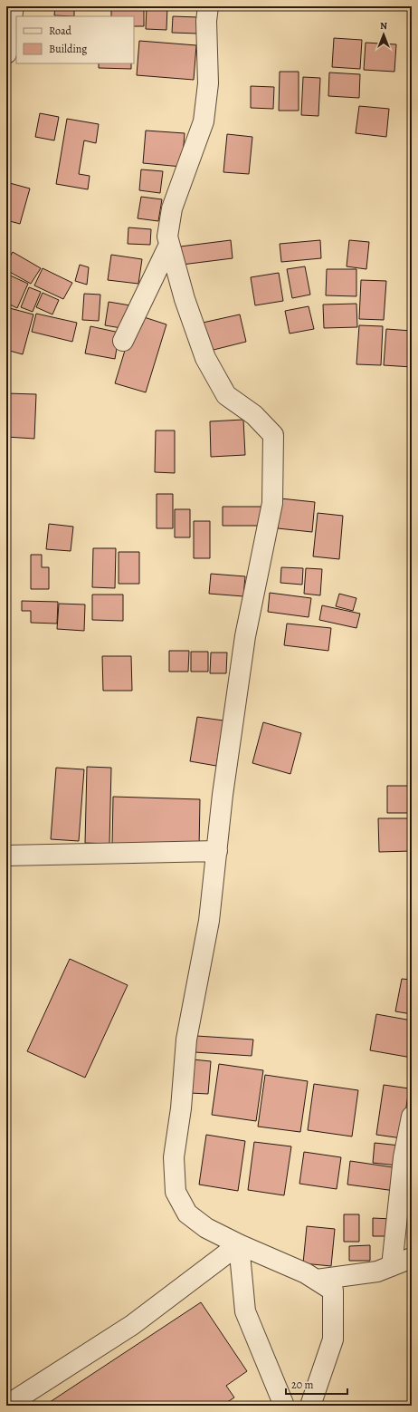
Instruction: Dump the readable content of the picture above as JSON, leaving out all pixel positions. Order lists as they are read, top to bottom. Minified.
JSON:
{"legend":["Road","Building"],"scale_bar":"20 m","north":"top"}
